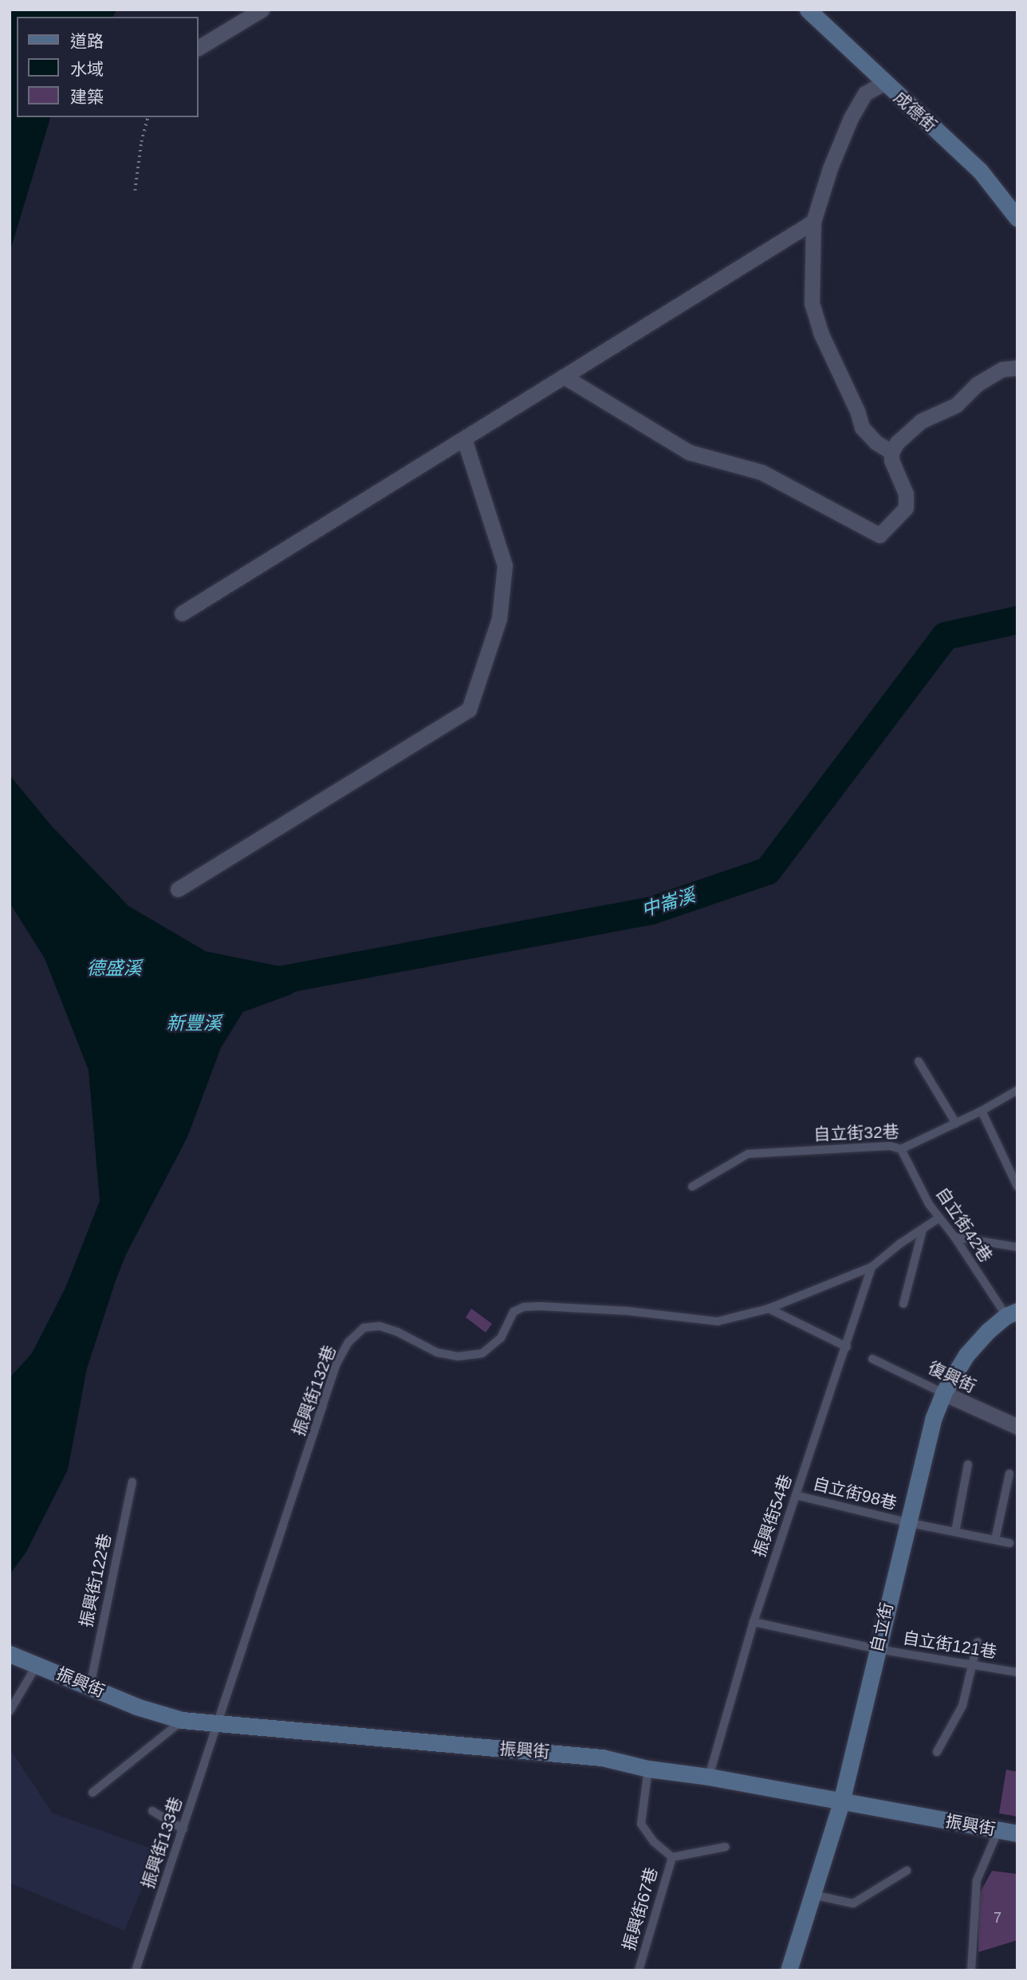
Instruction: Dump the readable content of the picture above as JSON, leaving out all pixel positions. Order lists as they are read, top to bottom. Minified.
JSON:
{"streets":{"street":["成德街","復興街","自立街","振興街"],"lane":["自立街32巷","自立街42巷","振興街132巷","自立街98巷","振興街54巷","振興街122巷","自立街121巷","振興街133巷","振興街67巷"]},"crossings":[["自立街32巷","自立街42巷"],["自立街42巷","自立街"],["復興街","自立街"],["振興街132巷","振興街"],["振興街132巷","振興街133巷"],["自立街98巷","振興街54巷"],["自立街98巷","自立街"],["振興街54巷","自立街121巷"],["振興街54巷","振興街"],["振興街122巷","振興街"],["自立街","自立街121巷"],["自立街","振興街"],["振興街","振興街133巷"],["振興街","振興街67巷"]],"water":["中崙溪","德盛溪","新豐溪"],"house_numbers":["7"],"legend":["道路","水域","建築"]}
